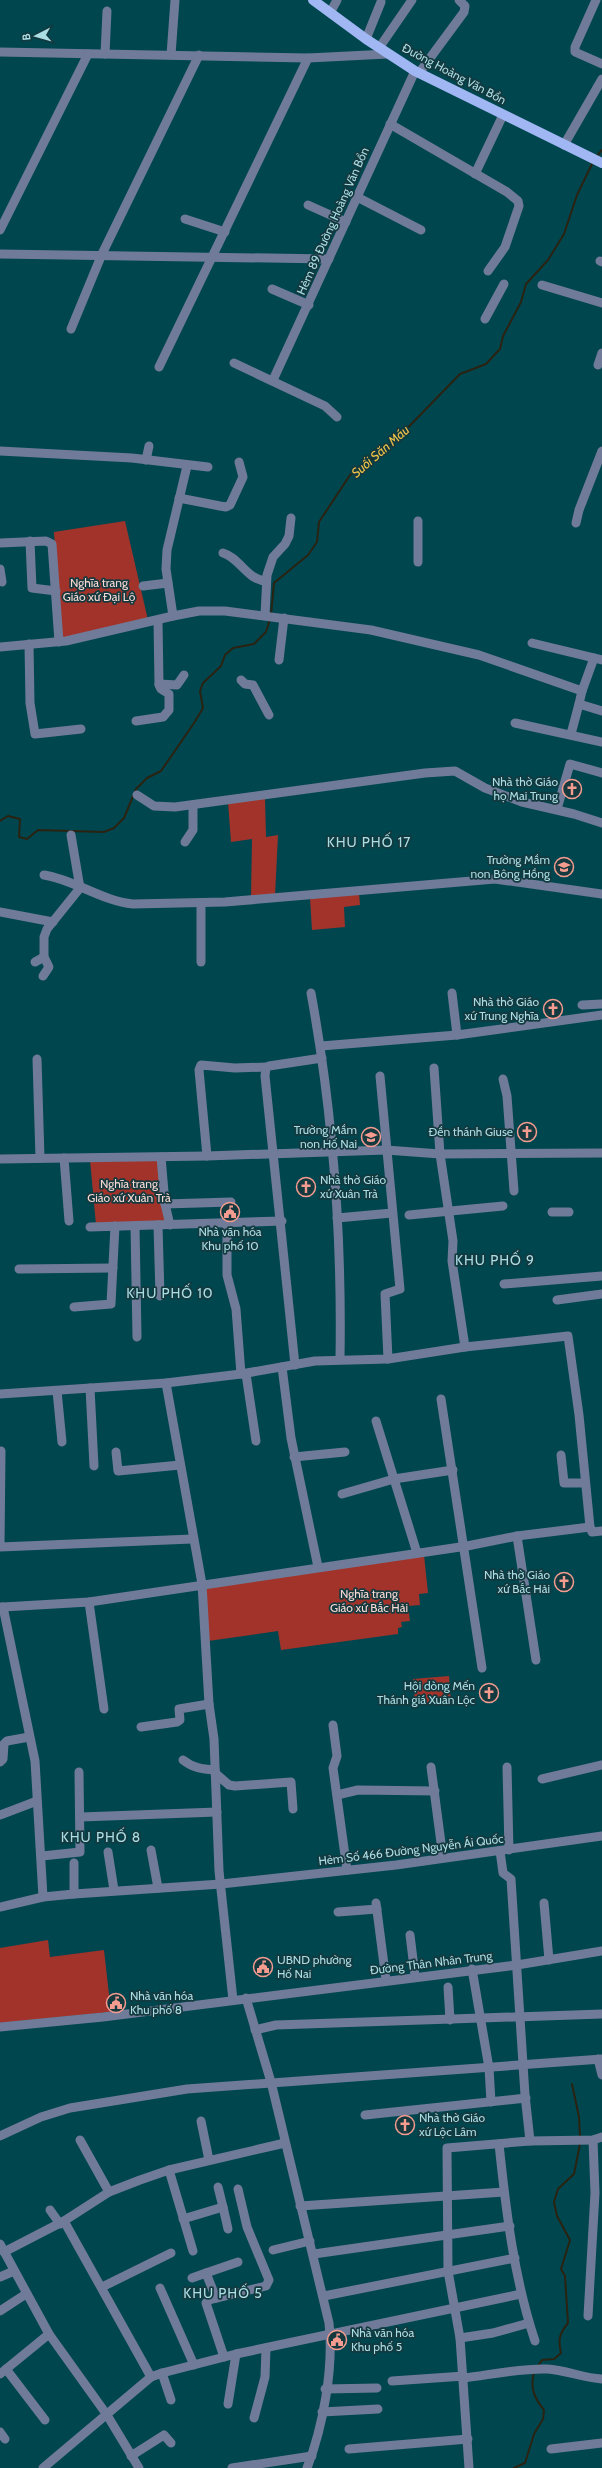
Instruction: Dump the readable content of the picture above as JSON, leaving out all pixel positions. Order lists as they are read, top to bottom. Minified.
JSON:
{"streets":{"main road":["Đường Hoàng Văn Bổn"],"street":["Hẻm 89 Đường Hoàng Văn Bổn","Hẻm Số 466 Đường Nguyễn Ái Quốc","Đường Thân Nhân Trung"]},"crossings":[["Đường Hoàng Văn Bổn","Hẻm 89 Đường Hoàng Văn Bổn"]],"districts":["KHU PHỐ 17","KHU PHỐ 9","KHU PHỐ 10","KHU PHỐ 8","KHU PHỐ 5"],"water":["Suối Săn Máu"],"parks":["Nghĩa trang Giáo xứ Đại Lộ","Nghĩa trang Giáo xứ Xuân Trà","Nghĩa trang Giáo xứ Bắc Hải"],"places":{"church":["Nhà thờ Giáo họ Mai Trung","Nhà thờ Giáo xứ Trung Nghĩa","Đền thánh Giuse","Nhà thờ Giáo xứ Xuân Trà","Nhà thờ Giáo xứ Bắc Hải","Hội dòng Mến Thánh giá Xuân Lộc","Nhà thờ Giáo xứ Lộc Lâm"],"school or university":["Trường Mầm non Bông Hồng","Trường Mầm non Hố Nai"],"public building":["Nhà văn hóa Khu phố 10","UBND phường Hố Nai","Nhà văn hóa Khu phố 8","Nhà văn hóa Khu phố 5"]},"north":"left"}
